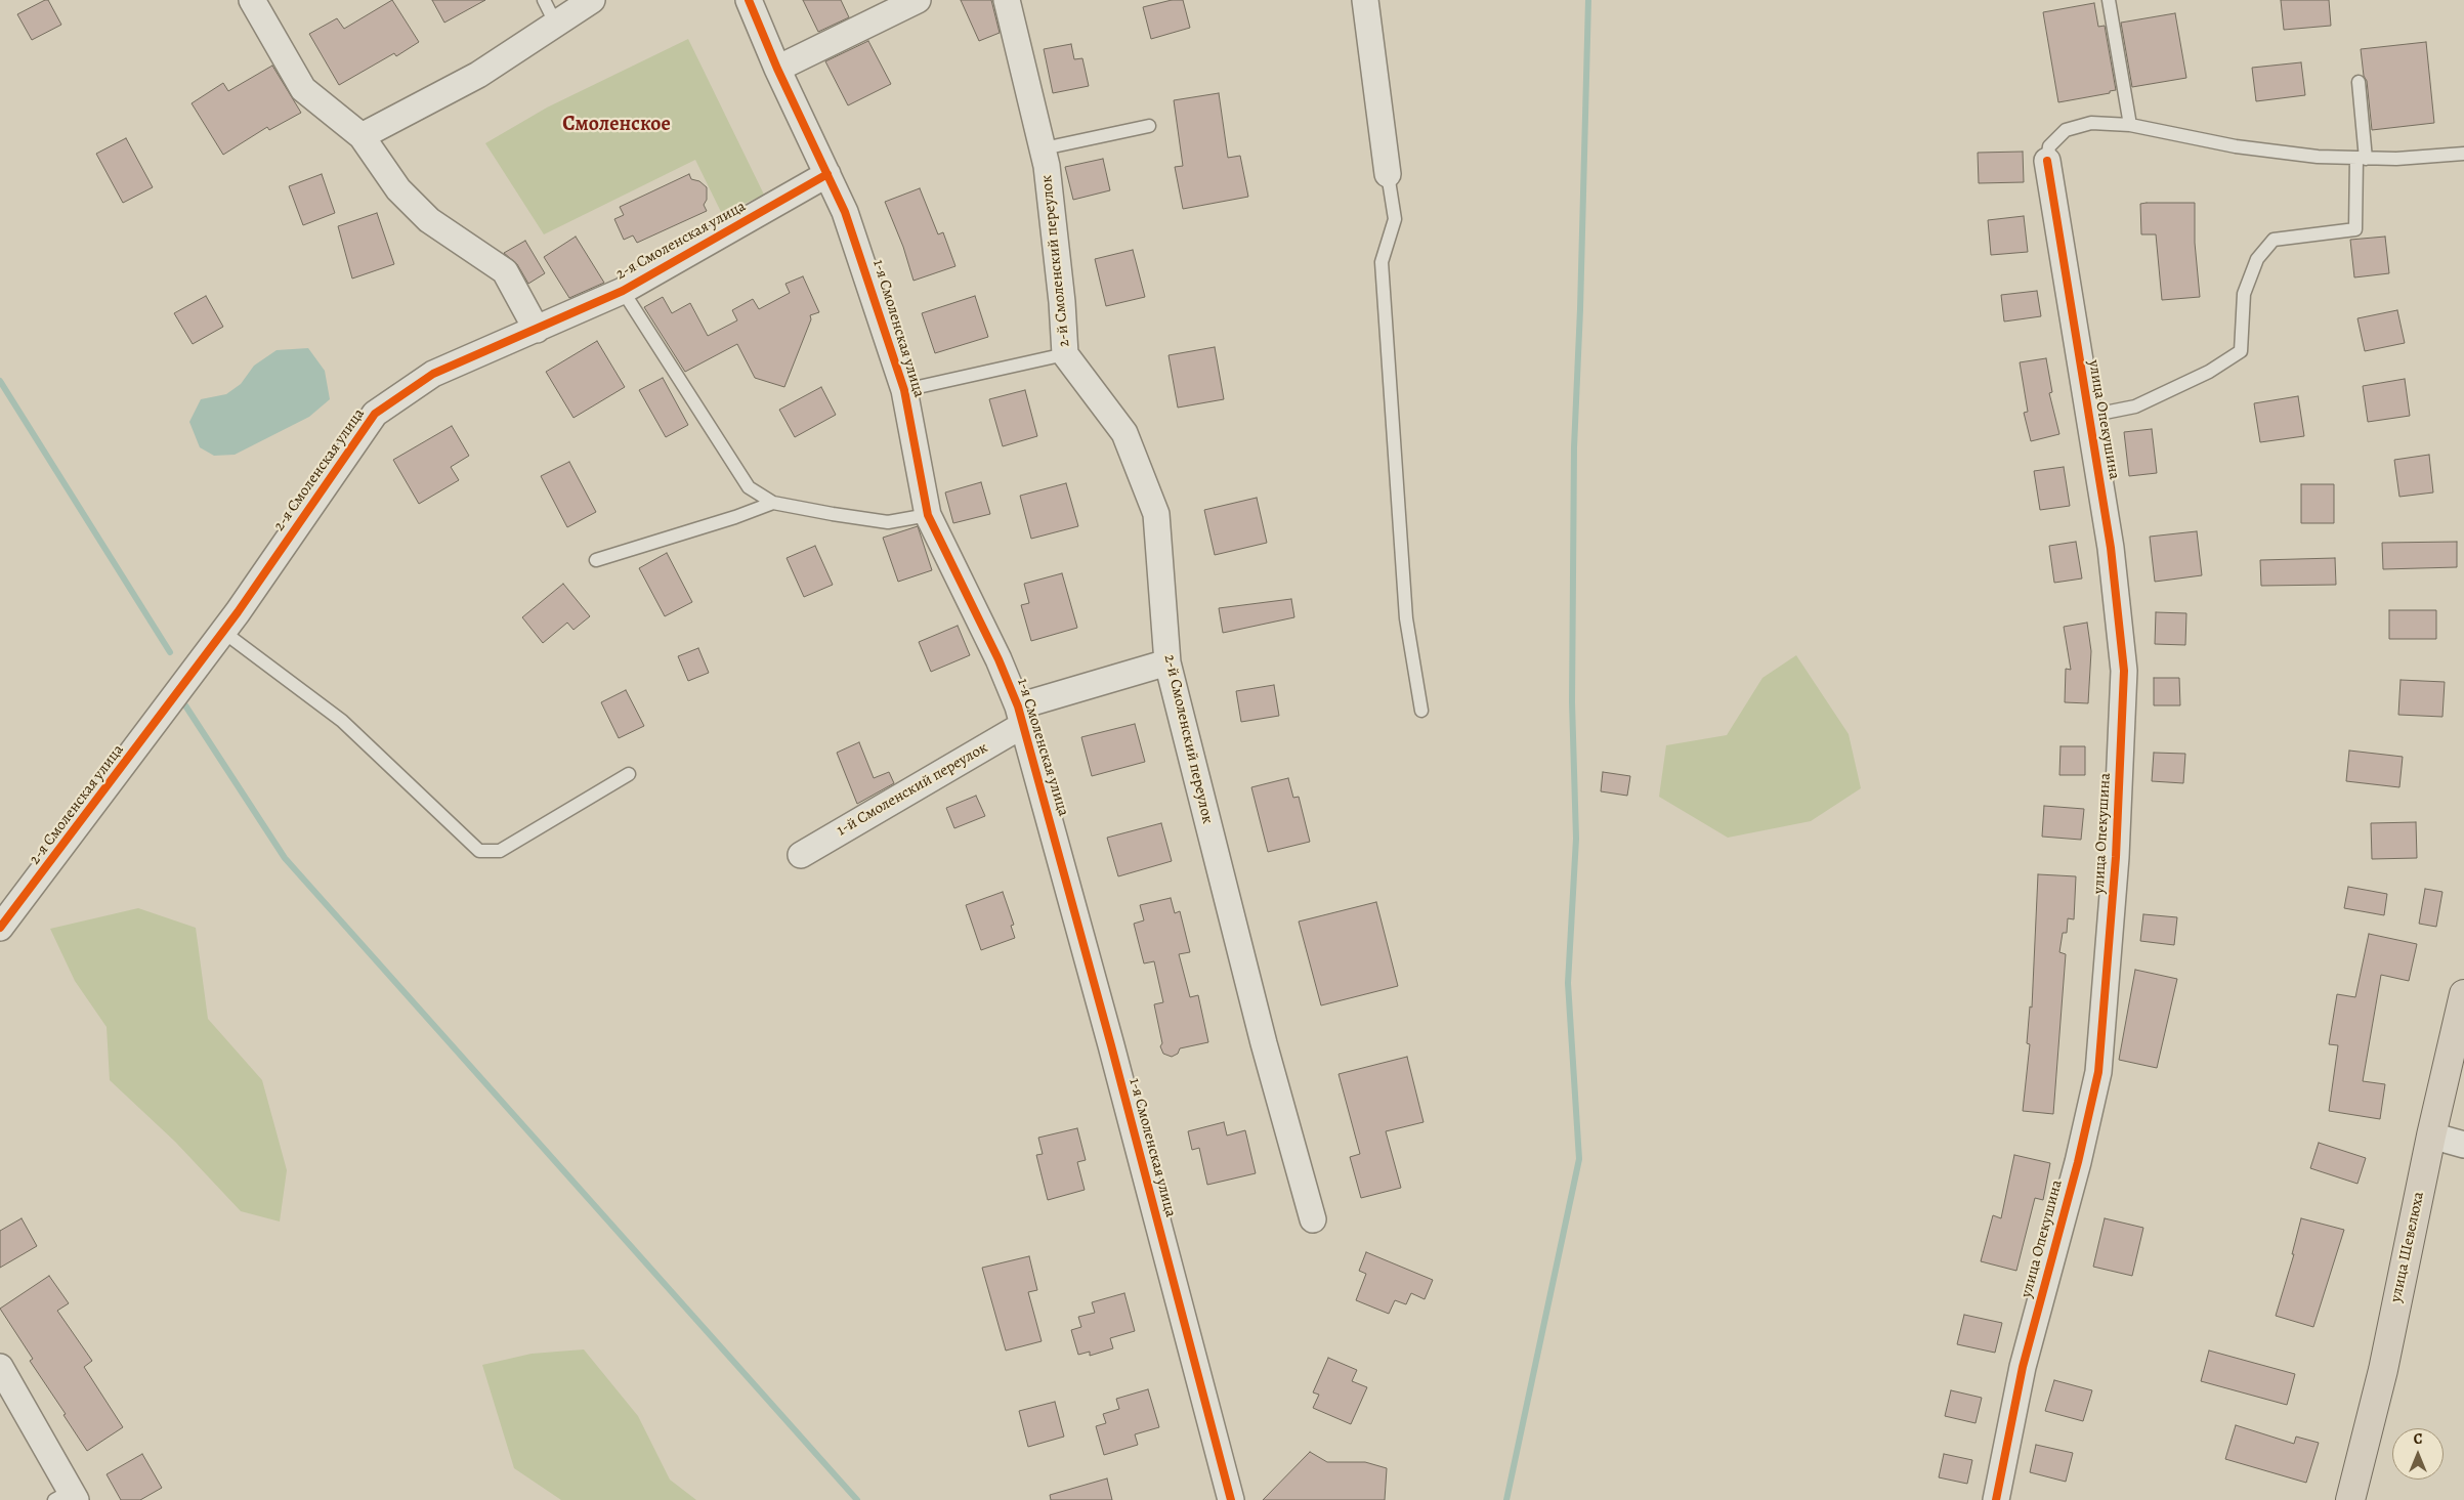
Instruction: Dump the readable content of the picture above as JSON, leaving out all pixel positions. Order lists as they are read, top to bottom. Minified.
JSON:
{"streets":{"main road":["улица Шевелюха"],"street":["2-я Смоленская улица","2-й Смоленский переулок","1-я Смоленская улица","улица Опекушина","1-й Смоленский переулок"]},"crossings":[["2-я Смоленская улица","1-я Смоленская улица"],["2-й Смоленский переулок","1-й Смоленский переулок"],["1-я Смоленская улица","1-й Смоленский переулок"]],"districts":["Смоленское"],"north":"top"}
